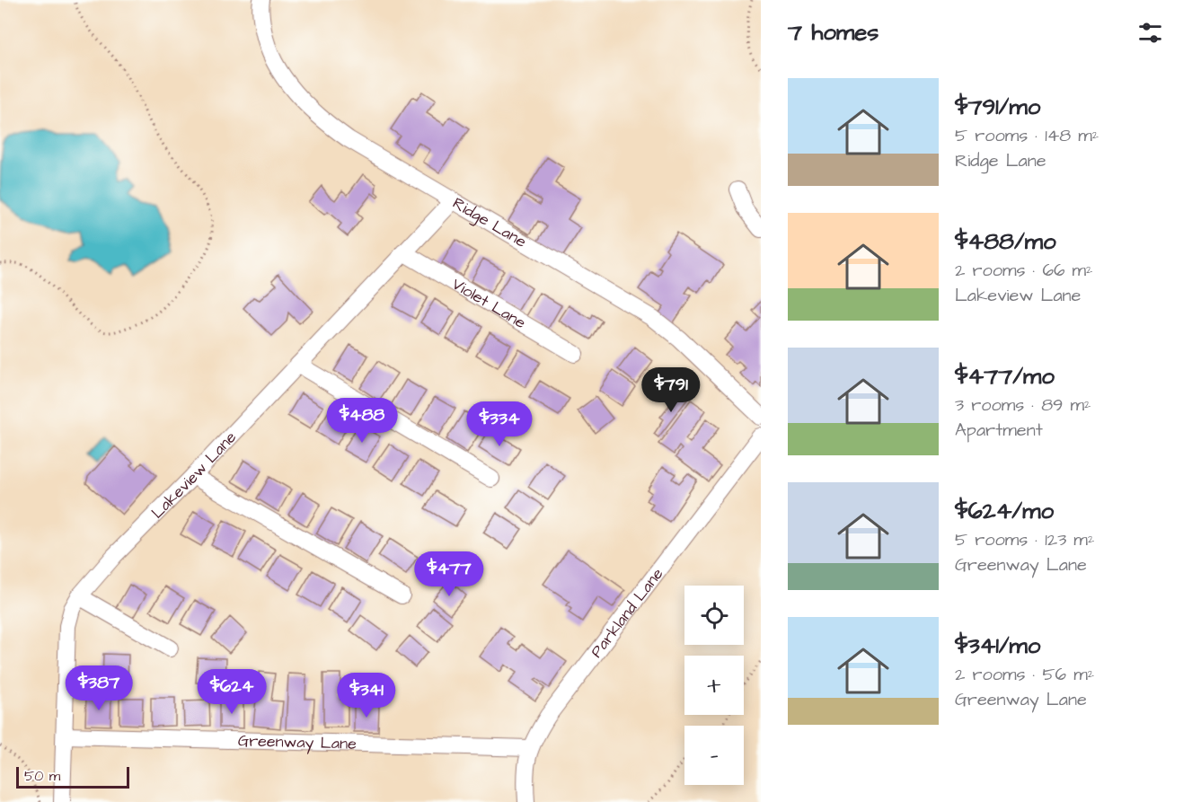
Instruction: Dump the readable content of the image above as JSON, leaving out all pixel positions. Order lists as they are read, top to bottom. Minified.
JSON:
{"streets":{"street":["Ridge Lane","Violet Lane","Lakeview Lane","Parkland Lane","Greenway Lane"]},"crossings":[["Ridge Lane","Lakeview Lane"],["Violet Lane","Lakeview Lane"],["Lakeview Lane","Greenway Lane"],["Parkland Lane","Greenway Lane"]],"scale_bar":"50 m","page":{"heading":"7 homes","list":[{"name":"$791/mo","note":"5 rooms · 148 m² · Ridge Lane"},{"name":"$488/mo","note":"2 rooms · 66 m² · Lakeview Lane"},{"name":"$477/mo","note":"3 rooms · 89 m² · Apartment"},{"name":"$624/mo","note":"5 rooms · 123 m² · Greenway Lane"},{"name":"$341/mo","note":"2 rooms · 56 m² · Greenway Lane"}],"price":["$791","$488","$334","$477","$387","$624","$341"],"map_buttons":["+","−"],"scale":"50 m"}}
